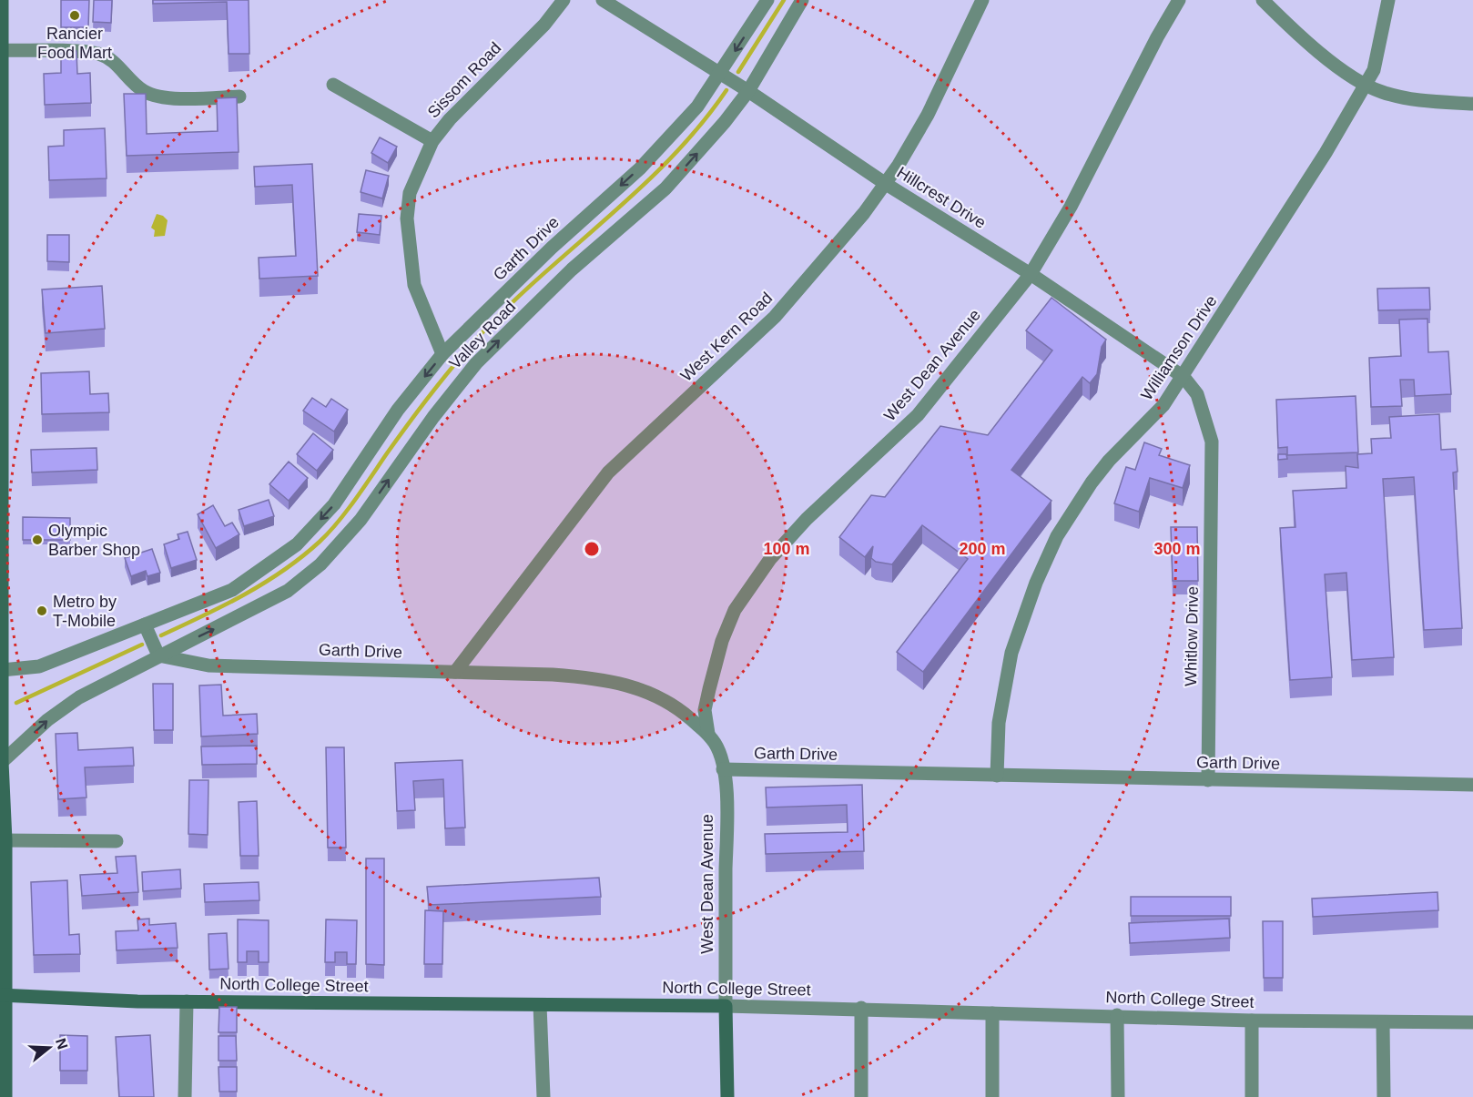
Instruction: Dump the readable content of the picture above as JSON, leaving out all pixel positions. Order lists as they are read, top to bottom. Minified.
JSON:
{"streets":{"main road":["West Dean Avenue","North College Street"],"street":["Sissom Road","Hillcrest Drive","Garth Drive","Valley Road","West Kern Road","Williamson Drive","Whitlow Drive"]},"crossings":[["Sissom Road","Garth Drive"],["Hillcrest Drive","Garth Drive"],["Hillcrest Drive","Valley Road"],["Hillcrest Drive","West Kern Road"],["Hillcrest Drive","Williamson Drive"],["Hillcrest Drive","West Dean Avenue"],["Hillcrest Drive","Whitlow Drive"],["Garth Drive","Valley Road"],["Garth Drive","West Kern Road"],["Garth Drive","Williamson Drive"],["Garth Drive","West Dean Avenue"],["Garth Drive","Whitlow Drive"],["West Dean Avenue","North College Street"]],"one_way":["Garth Drive","Valley Road"],"places":["Rancier Food Mart","Olympic Barber Shop","Metro by T-Mobile"],"north":"right","rings":["100 m","200 m","300 m"]}
